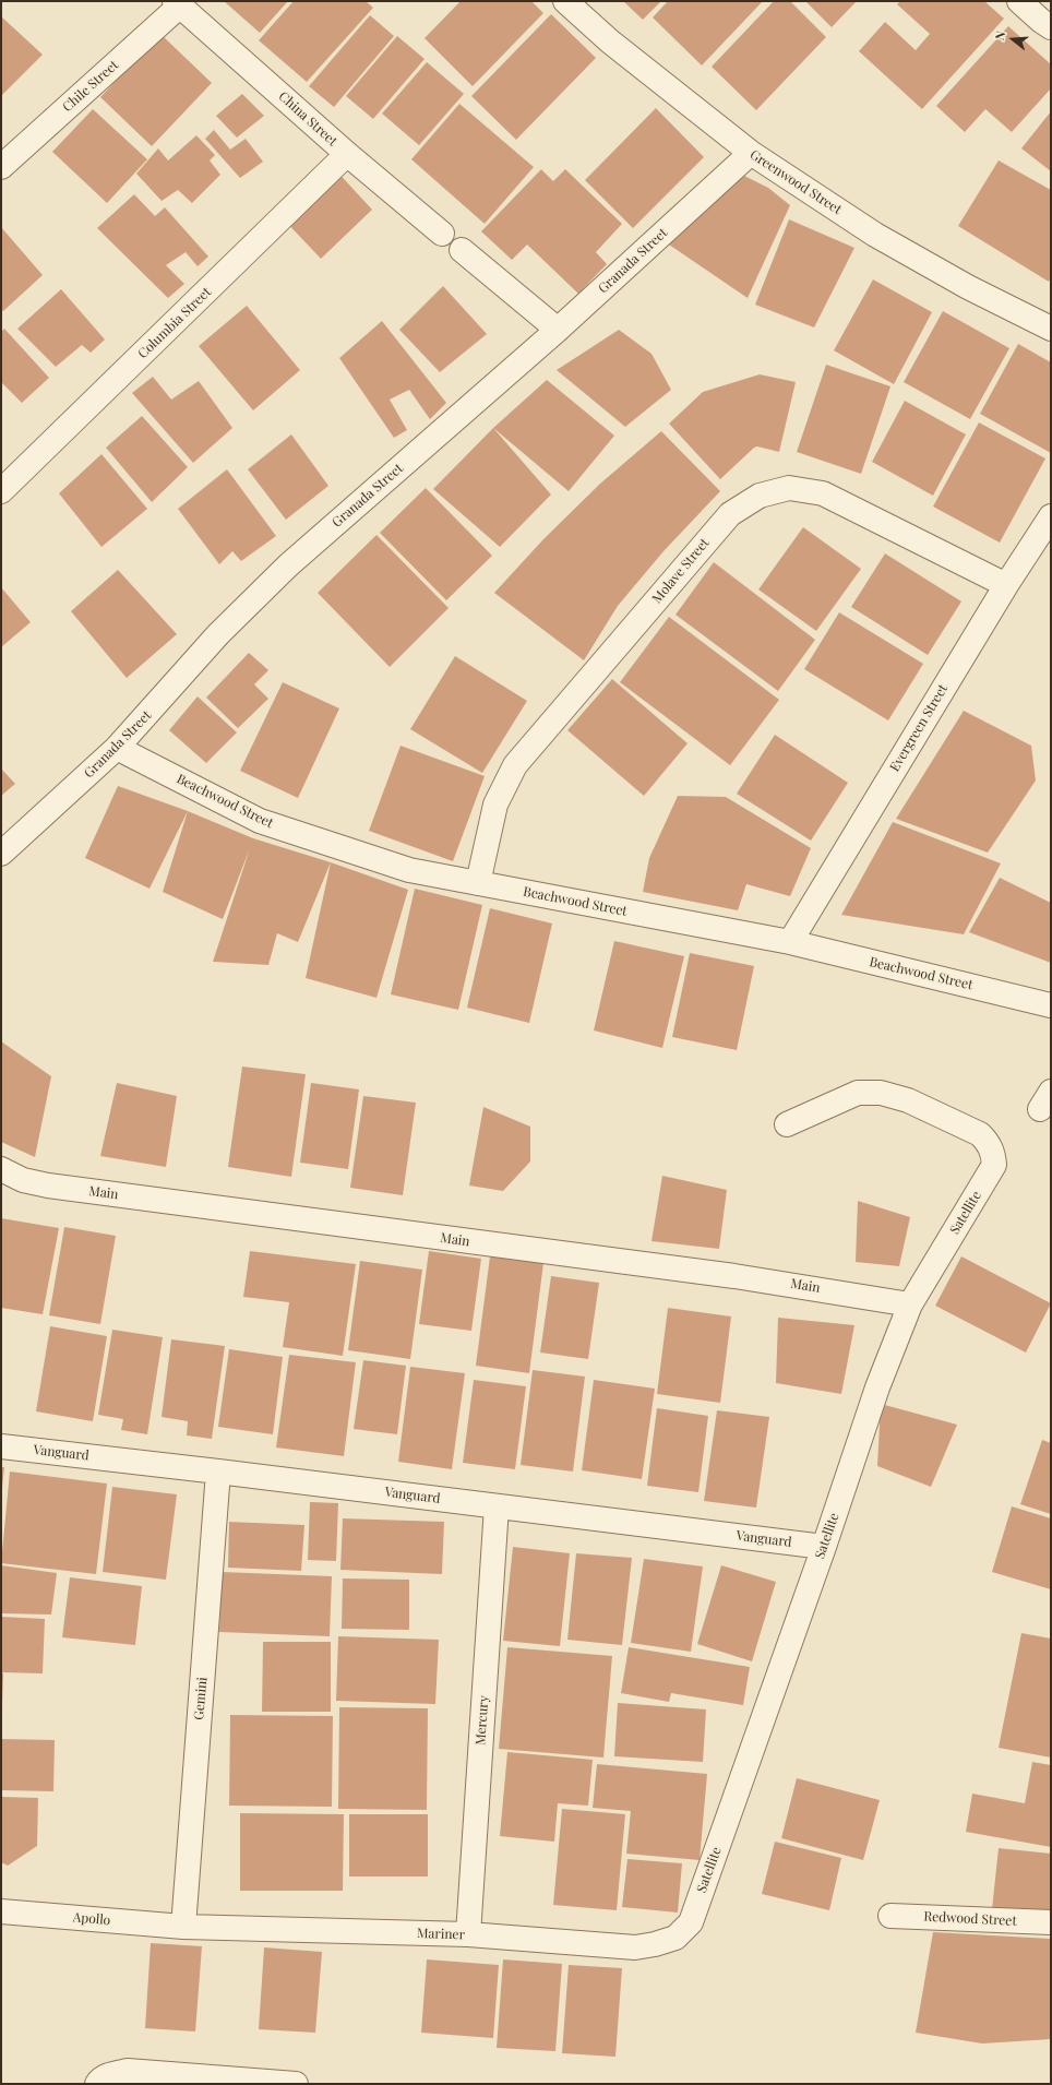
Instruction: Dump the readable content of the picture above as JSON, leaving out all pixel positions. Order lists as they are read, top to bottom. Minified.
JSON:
{"streets":{"street":["Chile Street","China Street","Greenwood Street","Granada Street","Columbia Street","Molave Street","Evergreen Street","Beachwood Street","Main","Satellite","Vanguard","Gemini","Mercury","Apollo","Redwood Street","Mariner"]},"crossings":[["Chile Street","China Street"],["China Street","Columbia Street"],["Greenwood Street","Granada Street"],["Granada Street","Beachwood Street"],["Molave Street","Evergreen Street"],["Molave Street","Beachwood Street"],["Evergreen Street","Beachwood Street"],["Main","Satellite"],["Satellite","Vanguard"],["Satellite","Mariner"],["Vanguard","Gemini"],["Vanguard","Mercury"],["Gemini","Apollo"],["Gemini","Mariner"],["Mercury","Mariner"],["Apollo","Mariner"]],"north":"left"}
